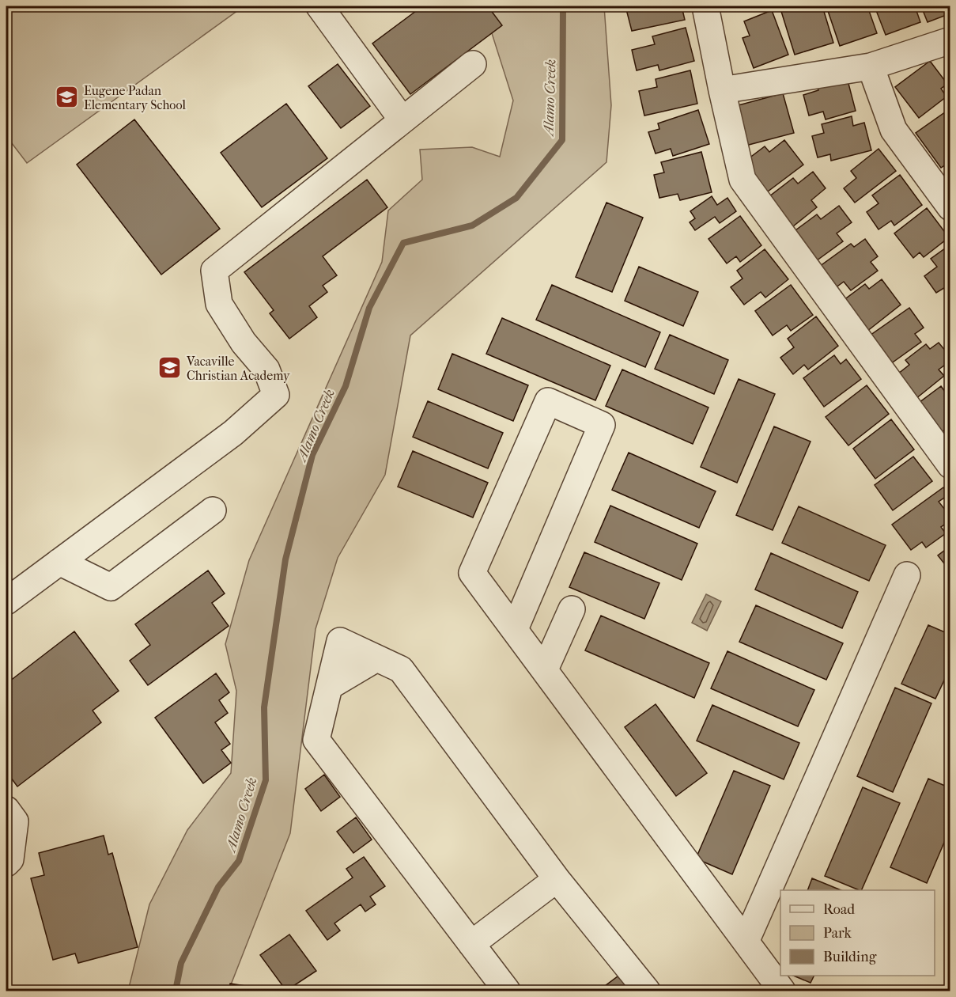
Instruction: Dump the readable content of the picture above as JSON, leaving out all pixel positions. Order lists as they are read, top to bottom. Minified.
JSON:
{"water":["Alamo Creek"],"places":{"school or university":["Eugene Padan Elementary School","Vacaville Christian Academy"]},"legend":["Road","Park","Building"]}
